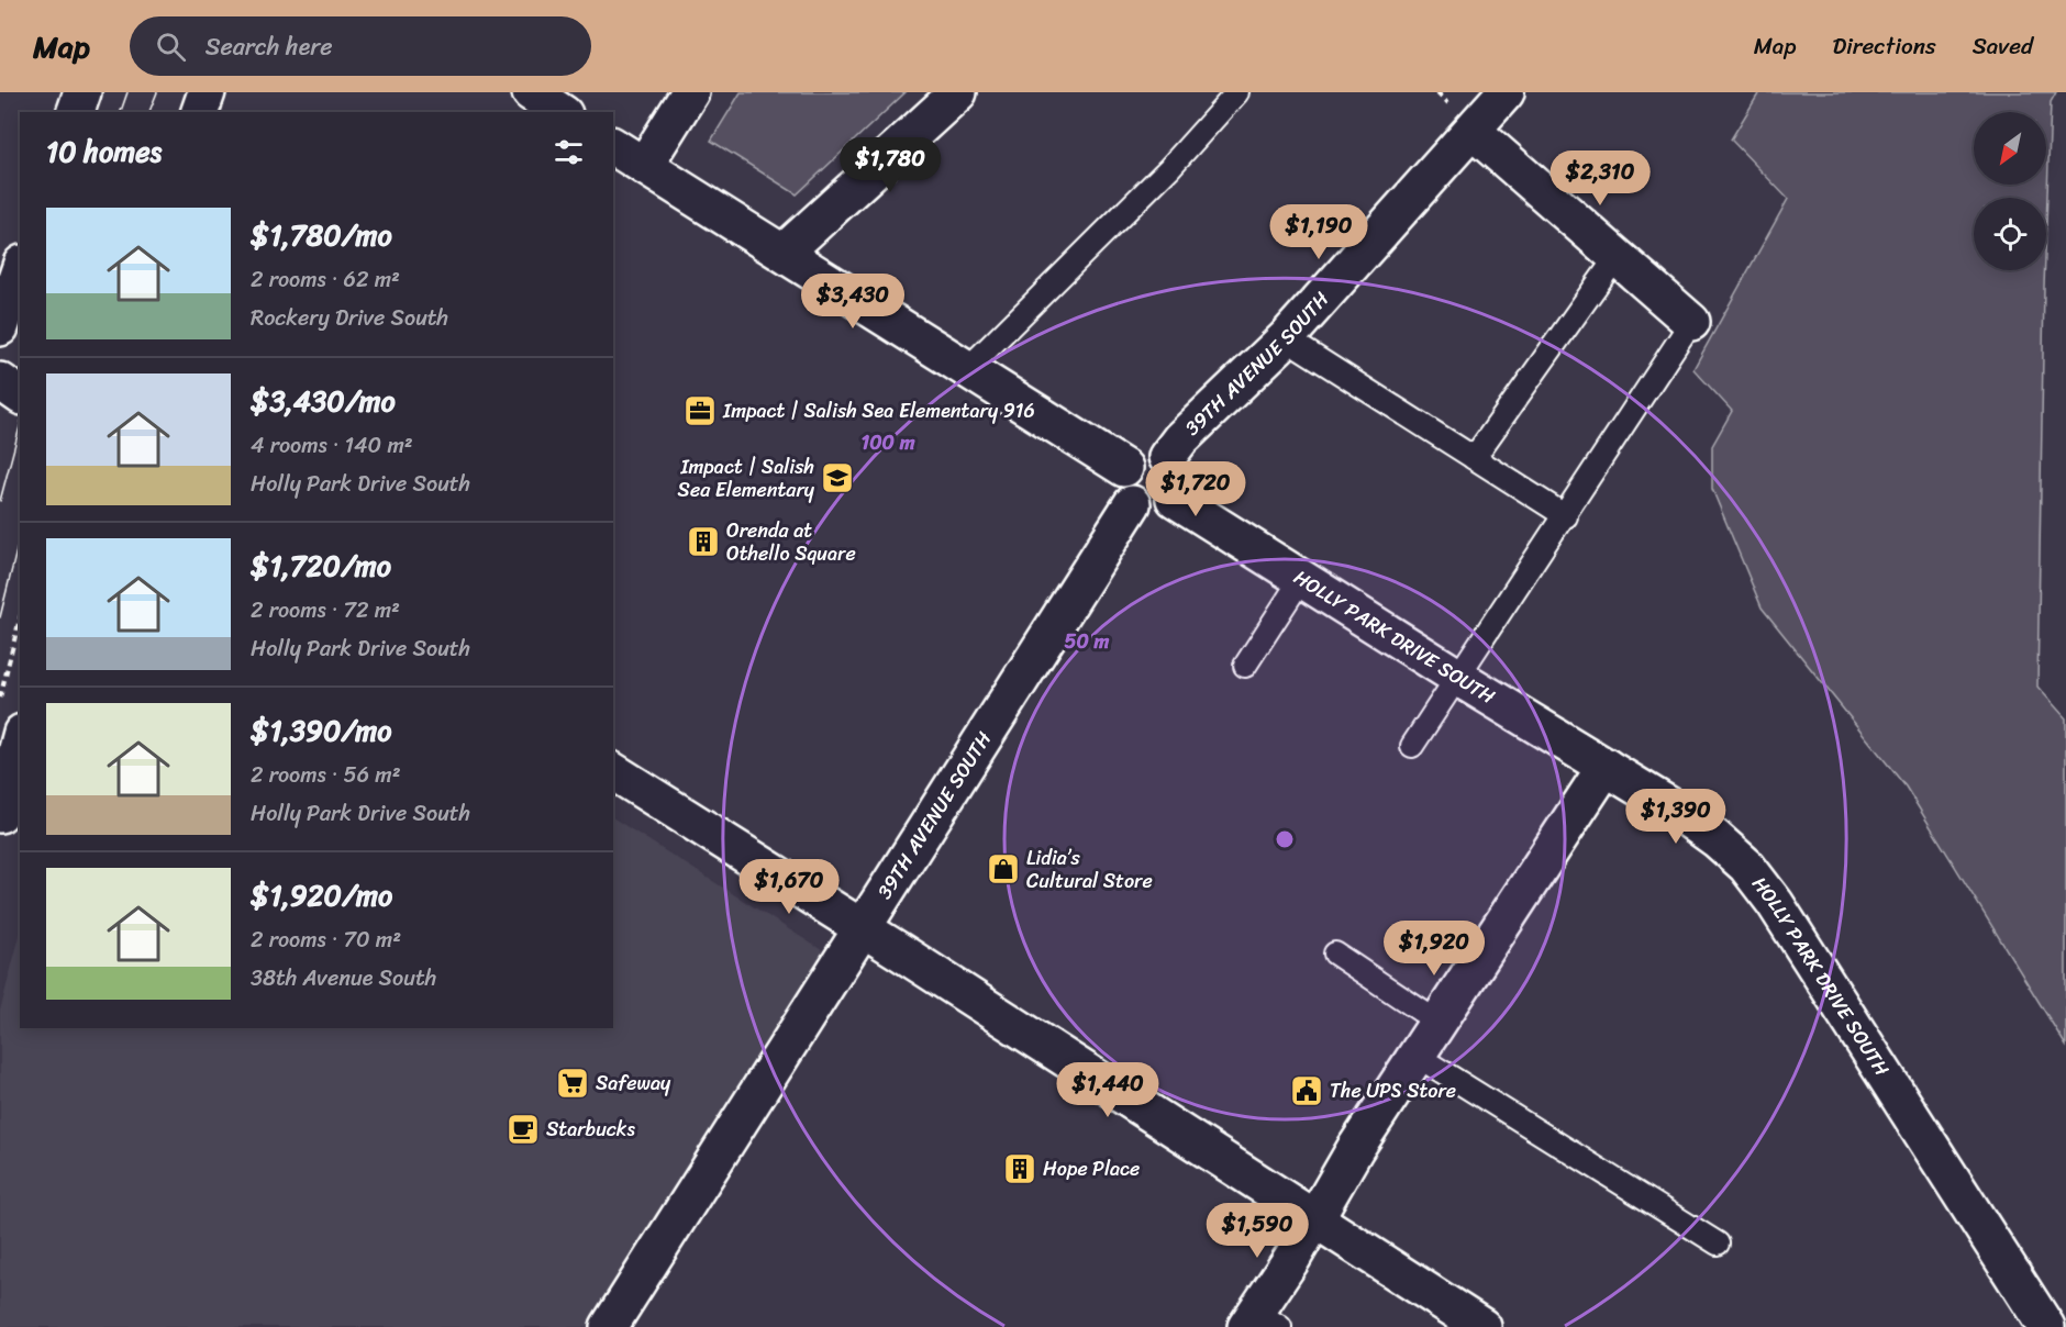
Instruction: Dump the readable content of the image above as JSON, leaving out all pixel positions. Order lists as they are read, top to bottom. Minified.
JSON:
{"streets":{"street":["39TH AVENUE SOUTH","HOLLY PARK DRIVE SOUTH"]},"crossings":[["39TH AVENUE SOUTH","HOLLY PARK DRIVE SOUTH"]],"places":{"office":["Impact | Salish Sea Elementary 916"],"school or university":["Impact | Salish Sea Elementary"],"building":["Orenda at Othello Square","Hope Place"],"shop":["Lidia’s Cultural Store"],"supermarket":["Safeway"],"public building":["The UPS Store"],"cafe":["Starbucks"]},"north":"bottom left","page":{"header":"Map","search":"Search here","nav":["Map","Directions","Saved"],"heading":"10 homes","price":["$1,780","$2,310","$1,190","$3,430","$1,720","$1,390","$1,670","$1,920","$1,440","$1,590"],"list":[{"name":"$1,780/mo","note":"2 rooms · 62 m² · Rockery Drive South"},{"name":"$3,430/mo","note":"4 rooms · 140 m² · Holly Park Drive South"},{"name":"$1,720/mo","note":"2 rooms · 72 m² · Holly Park Drive South"},{"name":"$1,390/mo","note":"2 rooms · 56 m² · Holly Park Drive South"},{"name":"$1,920/mo","note":"2 rooms · 70 m² · 38th Avenue South"}]},"rings":["100 m","50 m"]}
